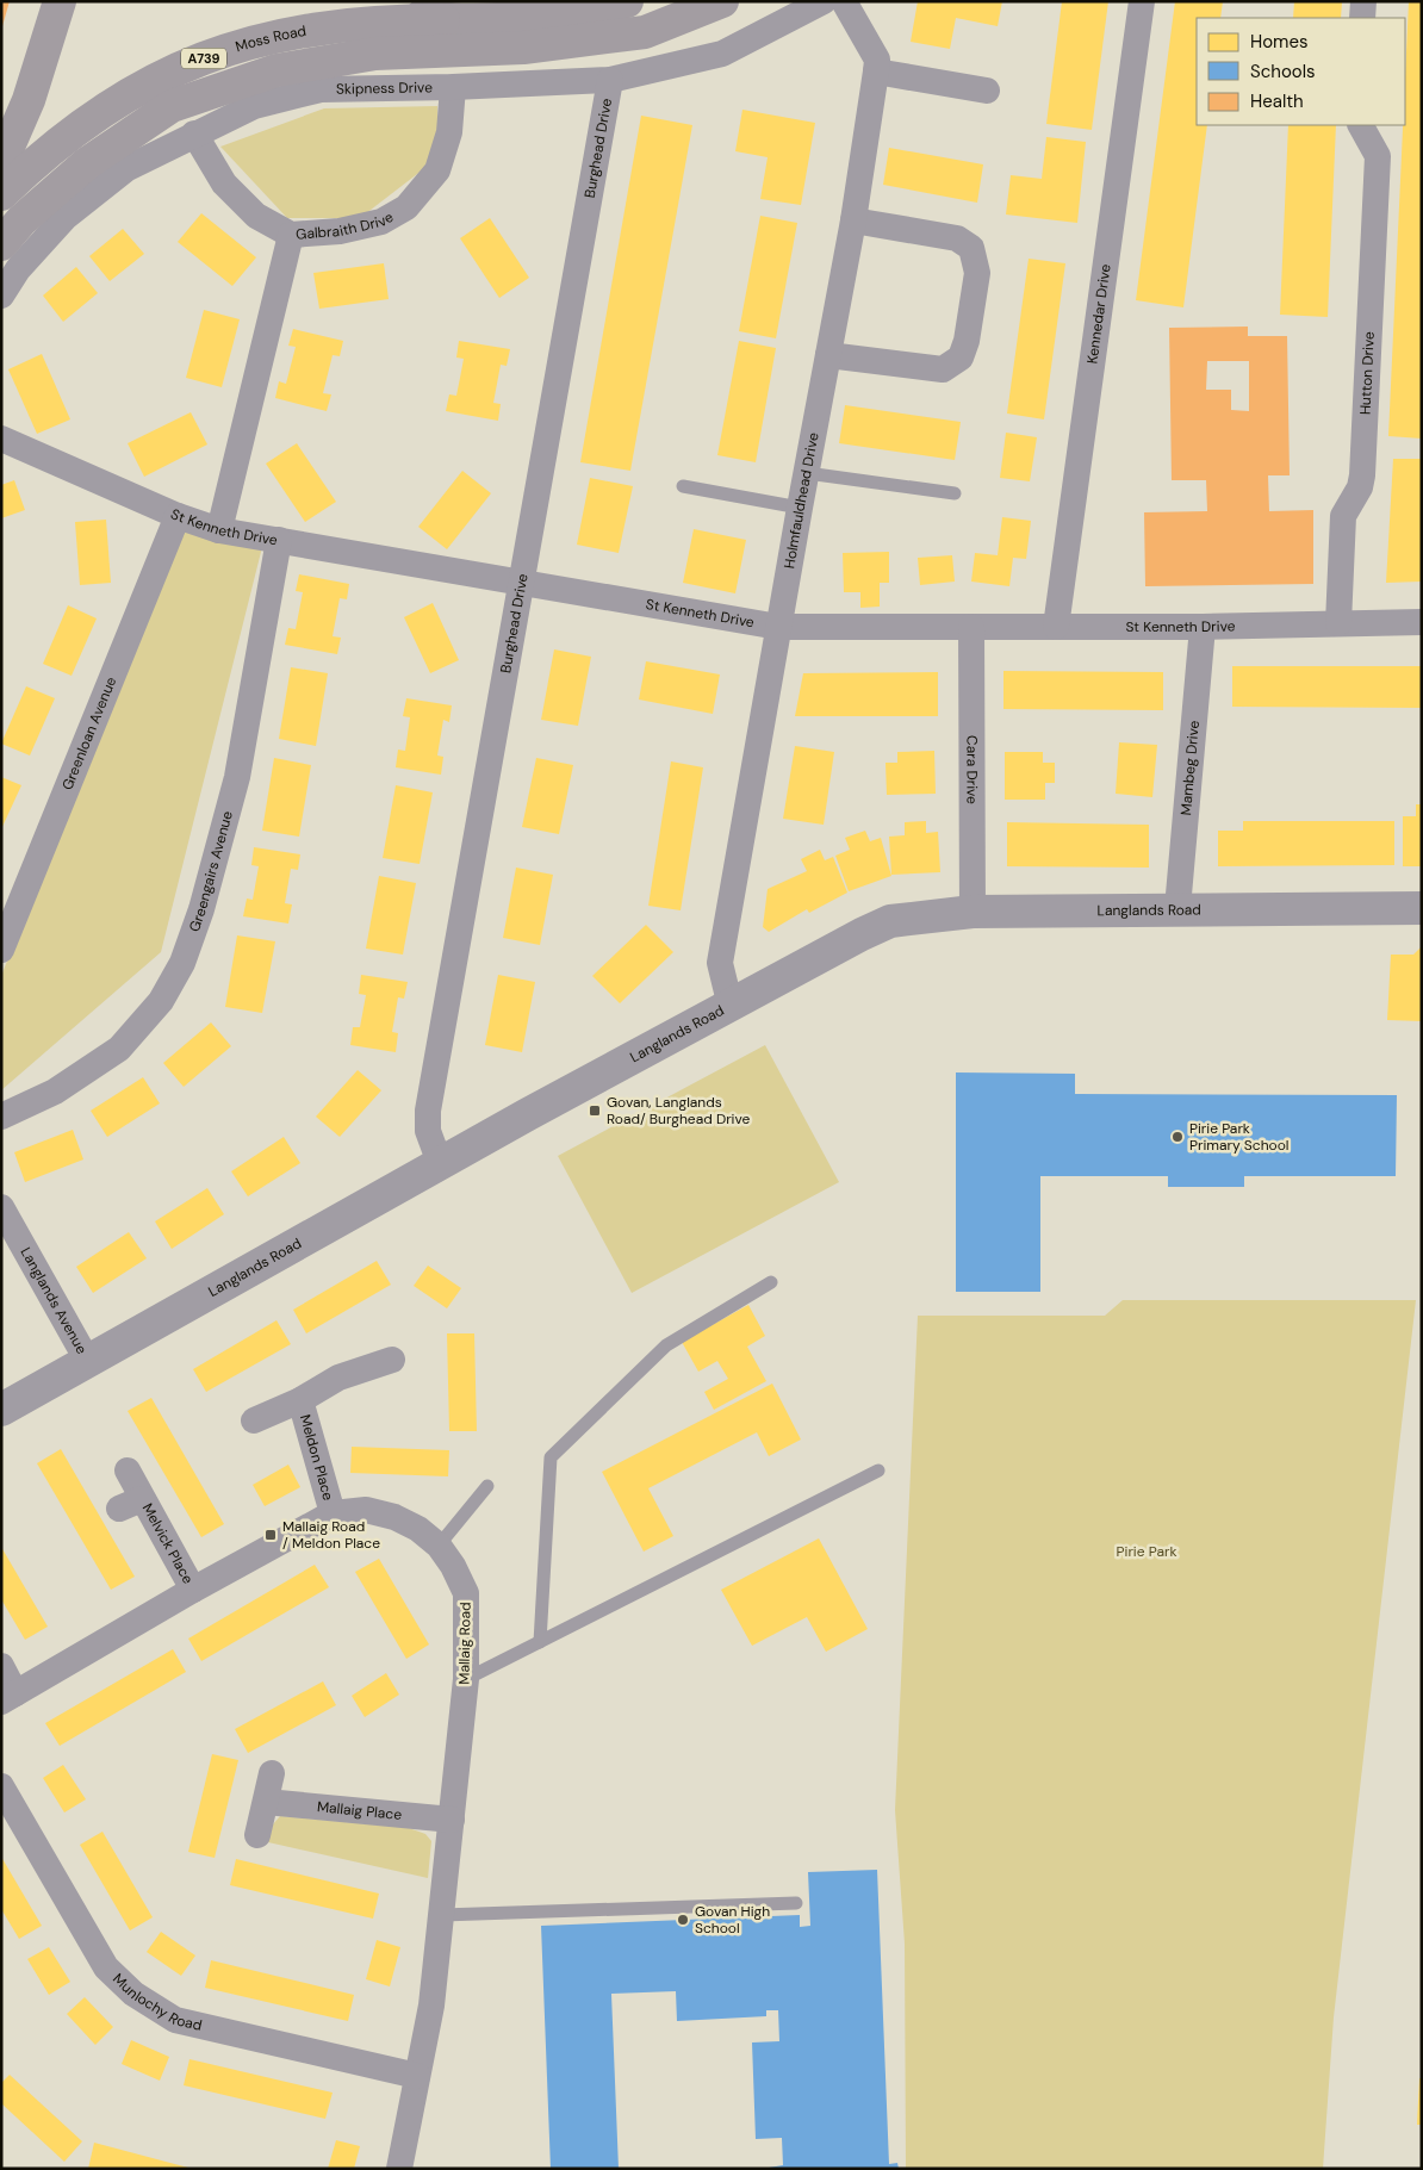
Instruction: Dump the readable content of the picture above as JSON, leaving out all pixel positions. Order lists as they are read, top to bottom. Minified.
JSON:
{"streets":{"main road":["Moss Road","A739"],"street":["Skipness Drive","Burghead Drive","Galbraith Drive","Kennedar Drive","Hutton Drive","Holmfauldhead Drive","St Kenneth Drive","Greenloan Avenue","Mambeg Drive","Cara Drive","Greengairs Avenue","Langlands Road","Langlands Avenue","Meldon Place","Melvick Place","Mallaig Road","Mallaig Place","Munlochy Road"]},"crossings":[["Moss Road","A739"],["Skipness Drive","Burghead Drive"],["Skipness Drive","Galbraith Drive"],["Burghead Drive","St Kenneth Drive"],["Burghead Drive","Langlands Road"],["Kennedar Drive","St Kenneth Drive"],["Hutton Drive","St Kenneth Drive"],["Holmfauldhead Drive","St Kenneth Drive"],["Holmfauldhead Drive","Langlands Road"],["St Kenneth Drive","Greenloan Avenue"],["St Kenneth Drive","Mambeg Drive"],["St Kenneth Drive","Cara Drive"],["St Kenneth Drive","Greengairs Avenue"],["Mambeg Drive","Langlands Road"],["Cara Drive","Langlands Road"],["Langlands Road","Langlands Avenue"],["Meldon Place","Mallaig Road"],["Melvick Place","Mallaig Road"],["Mallaig Road","Mallaig Place"],["Mallaig Road","Munlochy Road"]],"parks":["Pirie Park"],"places":{"transit":["Govan, Langlands Road/ Burghead Drive","Mallaig Road / Meldon Place"],"other":["Pirie Park Primary School","Govan High School"]},"legend":["Homes","Schools","Health"]}
